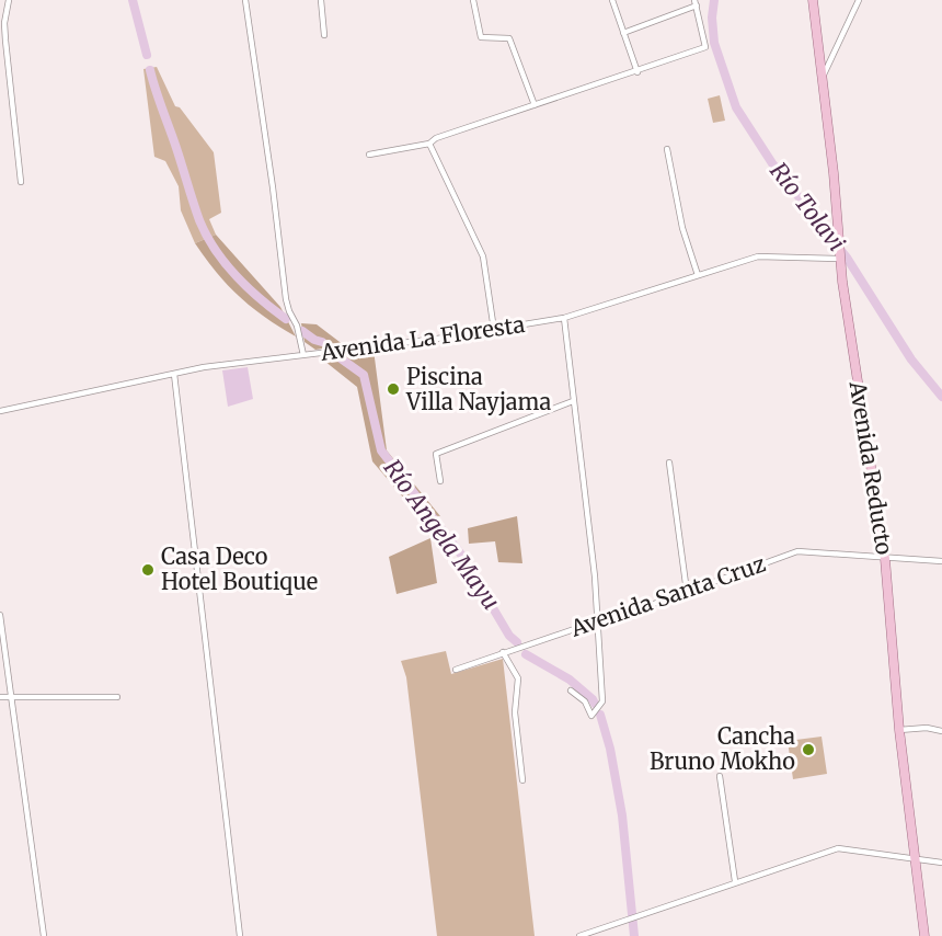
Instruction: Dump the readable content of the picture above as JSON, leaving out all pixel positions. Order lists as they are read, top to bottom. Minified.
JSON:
{"streets":{"main road":["Avenida Reducto"],"street":["Avenida La Floresta","Avenida Santa Cruz"]},"crossings":[["Avenida La Floresta","Avenida Reducto"],["Avenida Reducto","Avenida Santa Cruz"]],"water":["Río Tolavi","Río Angela Mayu"],"places":["Piscina Villa Nayjama","Casa Deco Hotel Boutique","Cancha Bruno Mokho"]}
